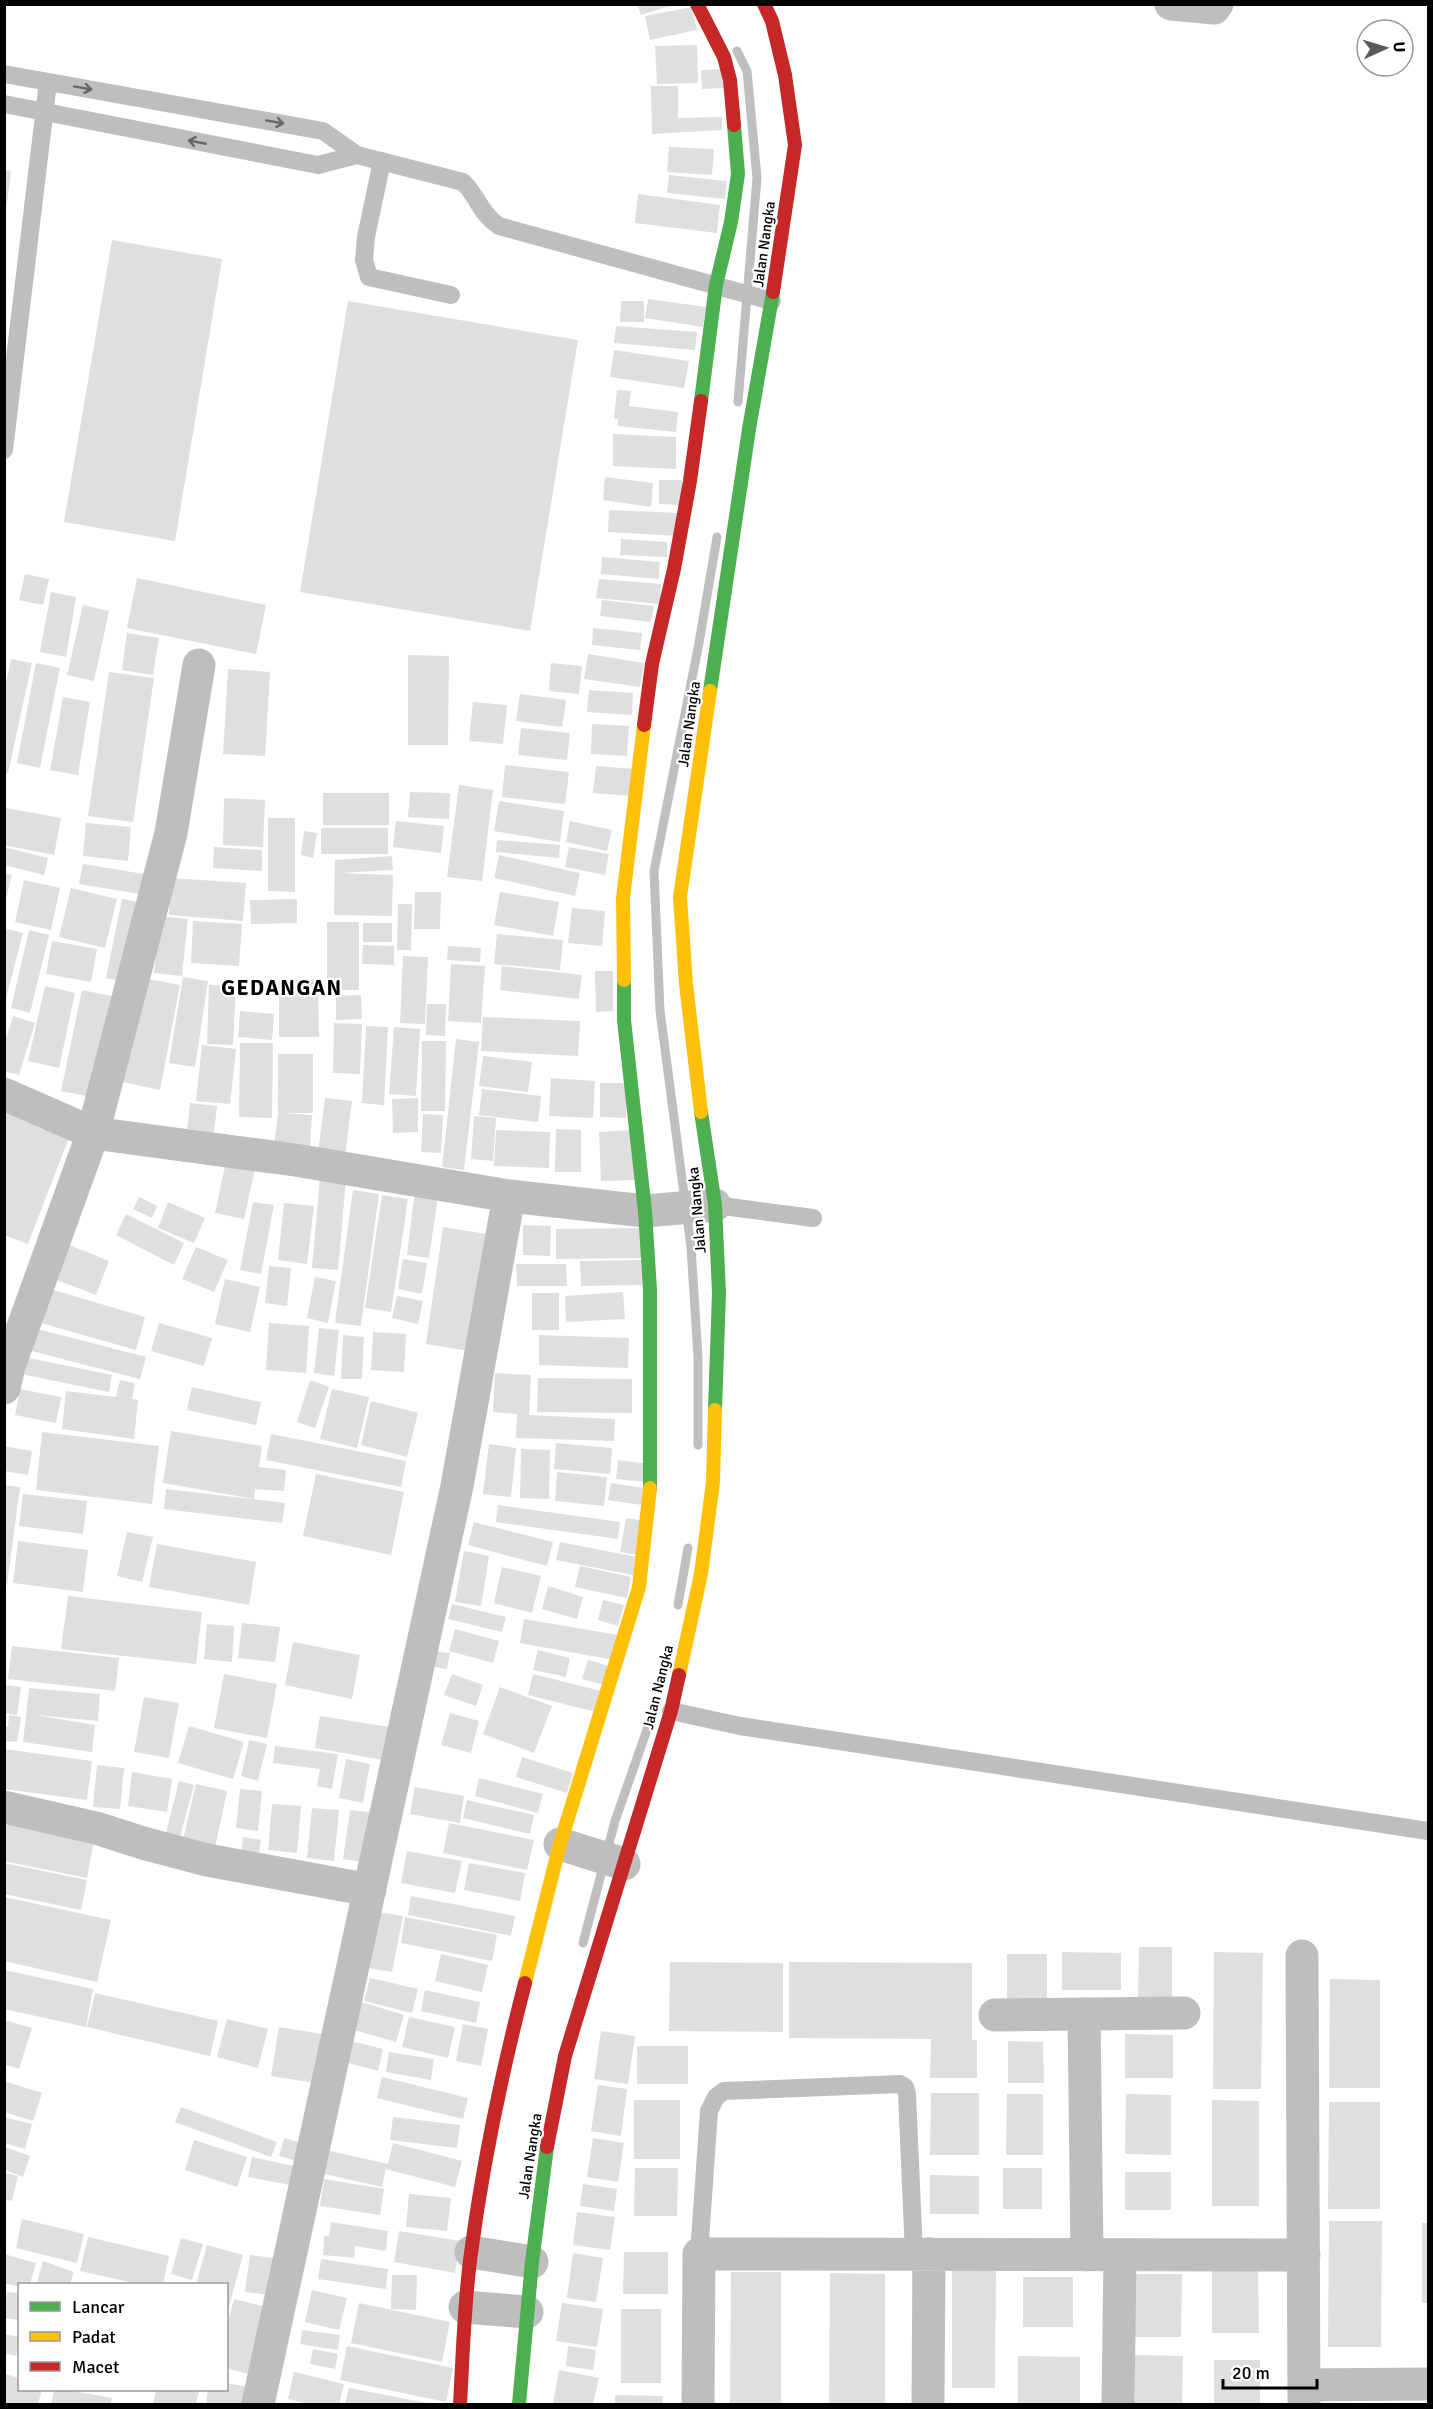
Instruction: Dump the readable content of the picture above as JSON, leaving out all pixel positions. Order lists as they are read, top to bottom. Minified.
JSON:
{"streets":{"street":["Jalan Nangka"]},"districts":["GEDANGAN"],"legend":["Lancar","Padat","Macet"],"scale_bar":"20 m","north":"right"}
